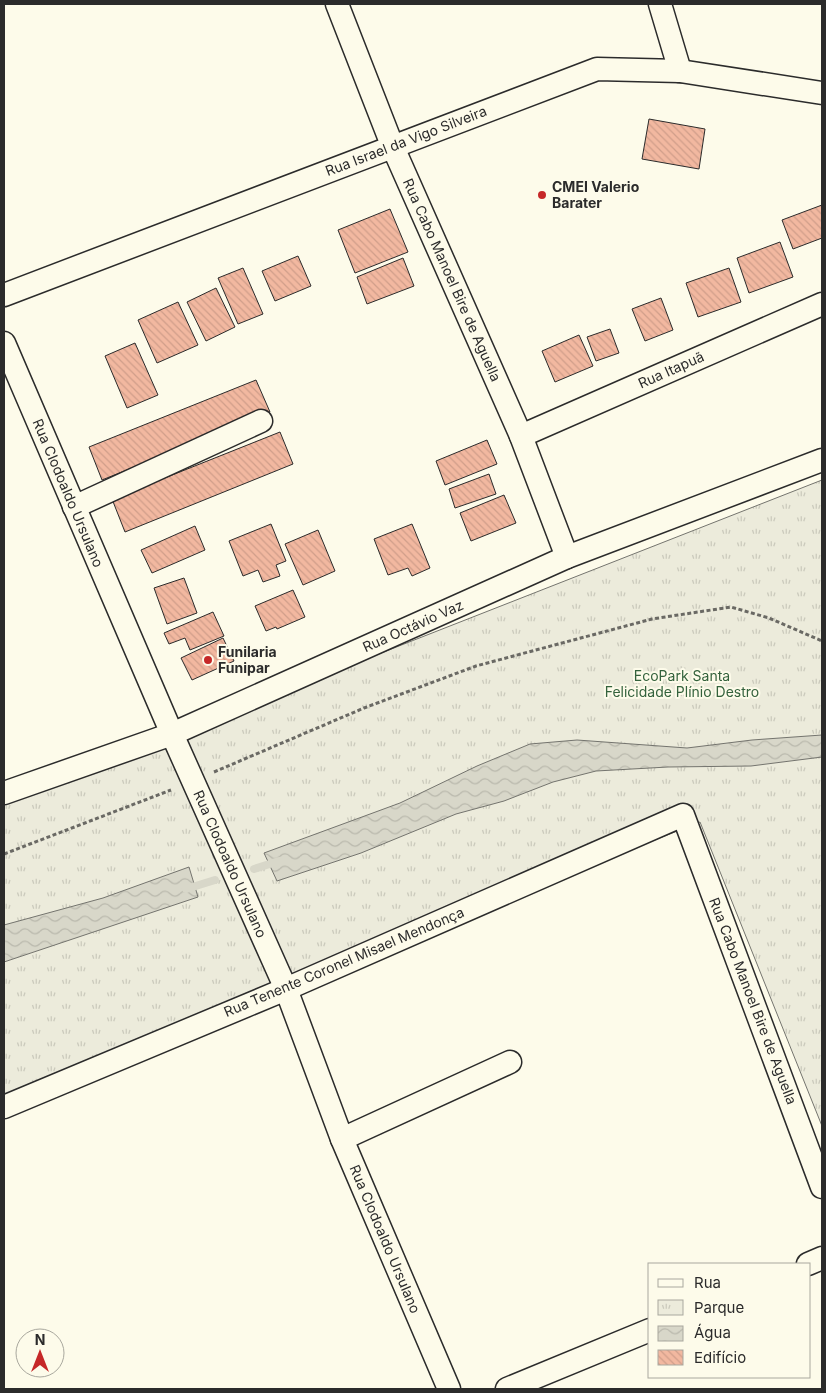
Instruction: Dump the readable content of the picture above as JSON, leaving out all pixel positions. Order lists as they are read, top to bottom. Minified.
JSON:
{"streets":{"street":["Rua Israel da Vigo Silveira","Rua Cabo Manoel Bire de Aguella","Rua Itapuã","Rua Clodoaldo Ursulano","Rua Octávio Vaz","Rua Tenente Coronel Misael Mendonça"]},"crossings":[["Rua Israel da Vigo Silveira","Rua Cabo Manoel Bire de Aguella"],["Rua Cabo Manoel Bire de Aguella","Rua Itapuã"],["Rua Cabo Manoel Bire de Aguella","Rua Octávio Vaz"],["Rua Cabo Manoel Bire de Aguella","Rua Tenente Coronel Misael Mendonça"],["Rua Clodoaldo Ursulano","Rua Octávio Vaz"],["Rua Clodoaldo Ursulano","Rua Tenente Coronel Misael Mendonça"]],"parks":["EcoPark Santa Felicidade Plínio Destro"],"places":["CMEI Valerio Barater","Funilaria Funipar"],"legend":["Rua","Parque","Água","Edifício"],"north":"top"}
